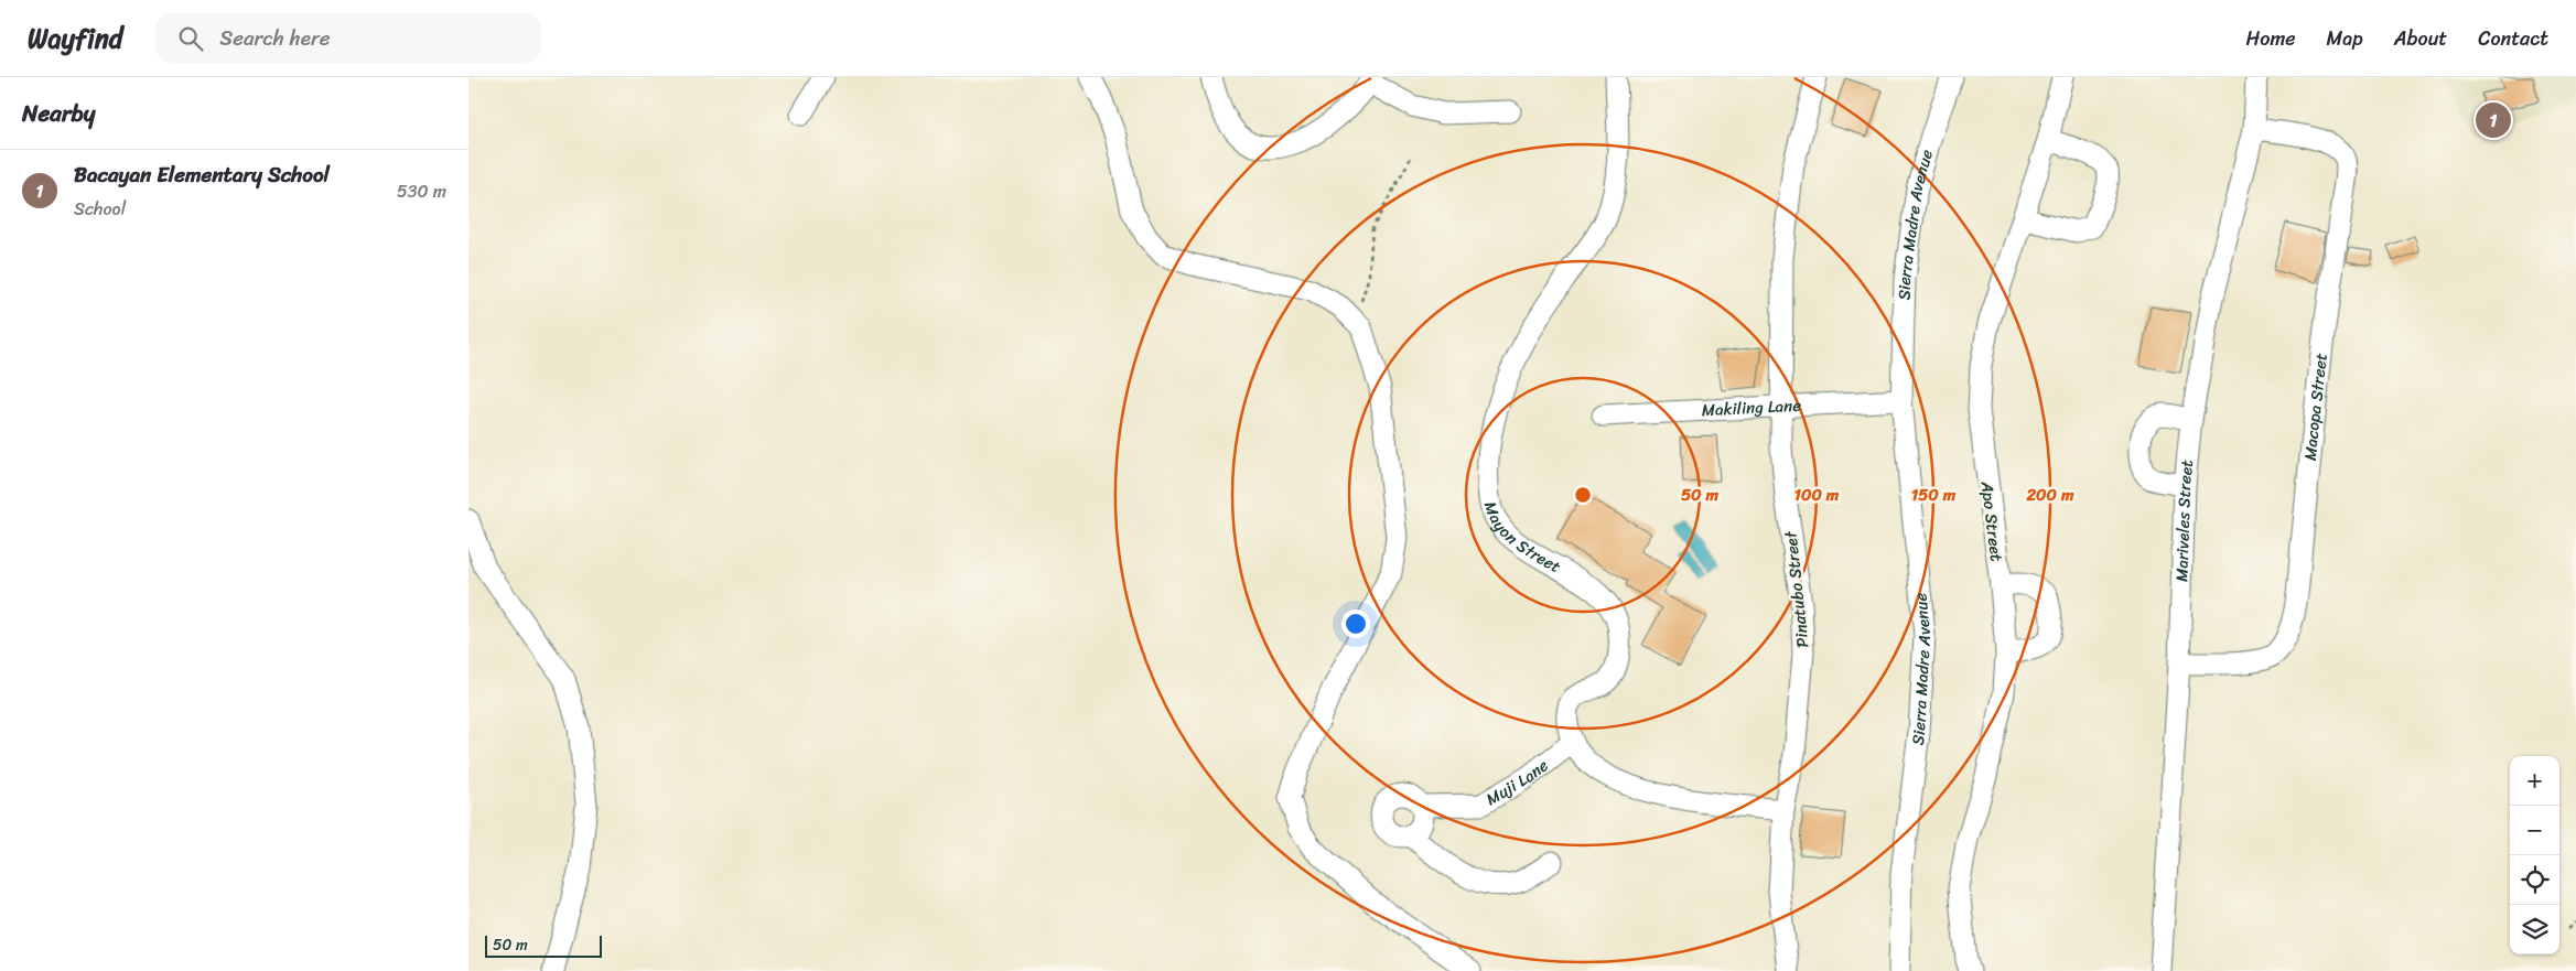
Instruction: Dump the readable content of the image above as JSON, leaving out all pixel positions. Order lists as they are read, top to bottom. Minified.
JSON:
{"streets":{"street":["Sierra Madre Avenue","Makiling Lane","Macopa Street","Mariveles Street","Apo Street","Mayon Street","Pinatubo Street","Muji Lane"]},"crossings":[["Sierra Madre Avenue","Makiling Lane"],["Makiling Lane","Pinatubo Street"],["Macopa Street","Mariveles Street"],["Mayon Street","Muji Lane"]],"scale_bar":"50 m","page":{"header":"Wayfind","search":"Search here","nav":["Home","Map","About","Contact"],"heading":"Nearby","pins":"1","list":[{"mark":"1","name":"Bacayan Elementary School","note":"School","value":"530 m"}],"map_buttons":["+","−"],"scale":"50 m"},"rings":["50 m","100 m","150 m","200 m"]}
